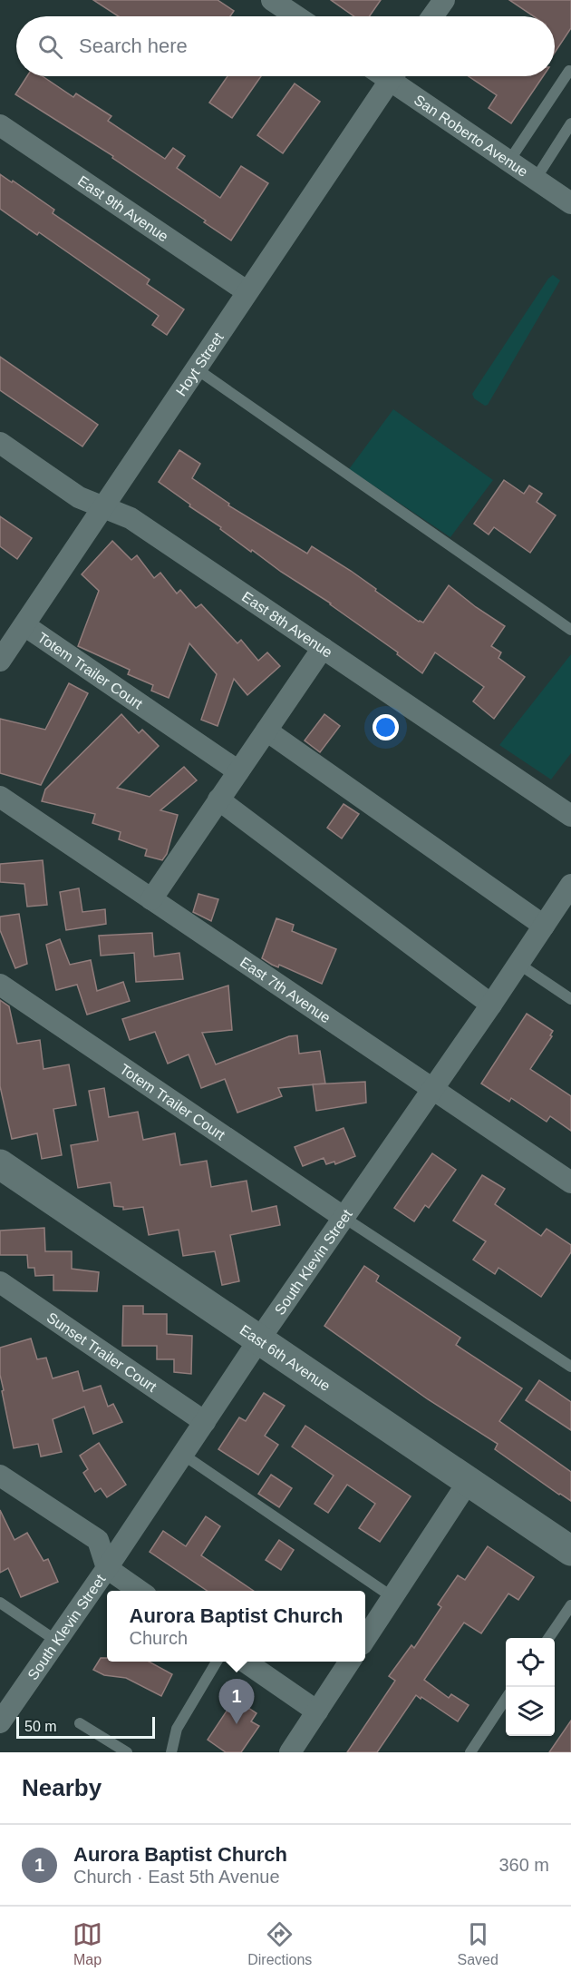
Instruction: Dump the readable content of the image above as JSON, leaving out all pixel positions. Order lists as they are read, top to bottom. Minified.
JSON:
{"streets":{"street":["San Roberto Avenue","East 9th Avenue","Hoyt Street","East 8th Avenue","Totem Trailer Court","East 7th Avenue","South Klevin Street","Sunset Trailer Court","East 6th Avenue"]},"crossings":[["East 9th Avenue","Hoyt Street"],["Hoyt Street","East 8th Avenue"],["Hoyt Street","Totem Trailer Court"],["Totem Trailer Court","South Klevin Street"],["East 7th Avenue","South Klevin Street"],["South Klevin Street","Sunset Trailer Court"],["South Klevin Street","East 6th Avenue"]],"scale_bar":"50 m","page":{"search":"Search here","popup":["Aurora Baptist Church","Church"],"pins":"1","scale":"50 m","heading":"Nearby","list":[{"mark":"1","name":"Aurora Baptist Church","note":"Church · East 5th Avenue","value":"360 m"}],"nav":["Map","Directions","Saved"]}}
